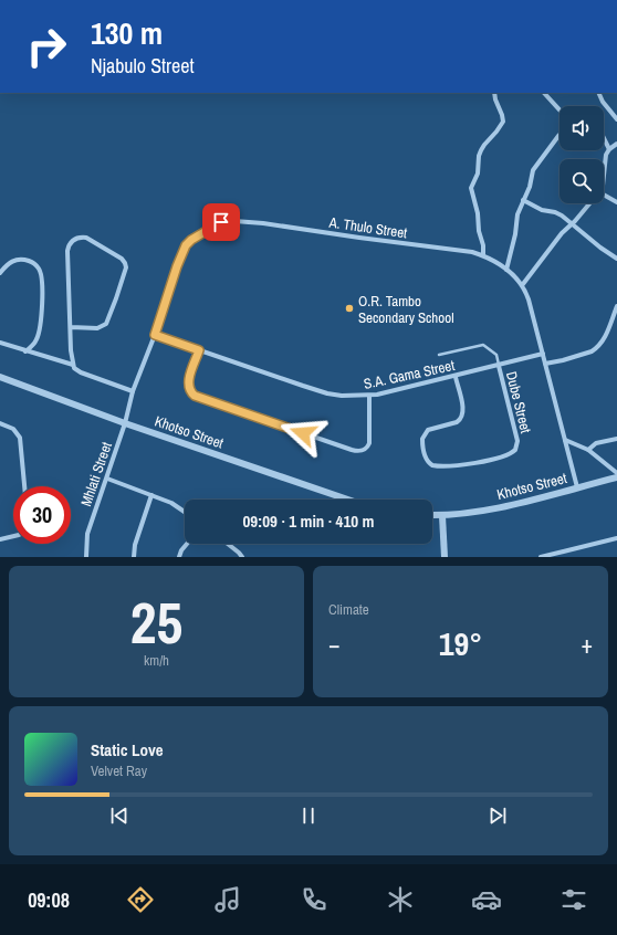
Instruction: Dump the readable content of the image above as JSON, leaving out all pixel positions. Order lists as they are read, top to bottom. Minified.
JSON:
{"streets":{"street":["A. Thulo Street","S.A. Gama Street","Dube Street","Khotso Street","Mhlati Street"]},"crossings":[["A. Thulo Street","S.A. Gama Street"],["A. Thulo Street","Khotso Street"],["A. Thulo Street","Mhlati Street"],["S.A. Gama Street","Dube Street"],["Khotso Street","Mhlati Street"]],"places":["O.R. Tambo Secondary School"],"page":{"turn":["130 m","Njabulo Street"],"limit":"30","trip":"09:09 · 1 min · 410 m","tile":[["25","km/h"],"Climate"],"heat":["−","19°","+"],"song":["Static Love","Velvet Ray"],"tabs":"09:08"}}
